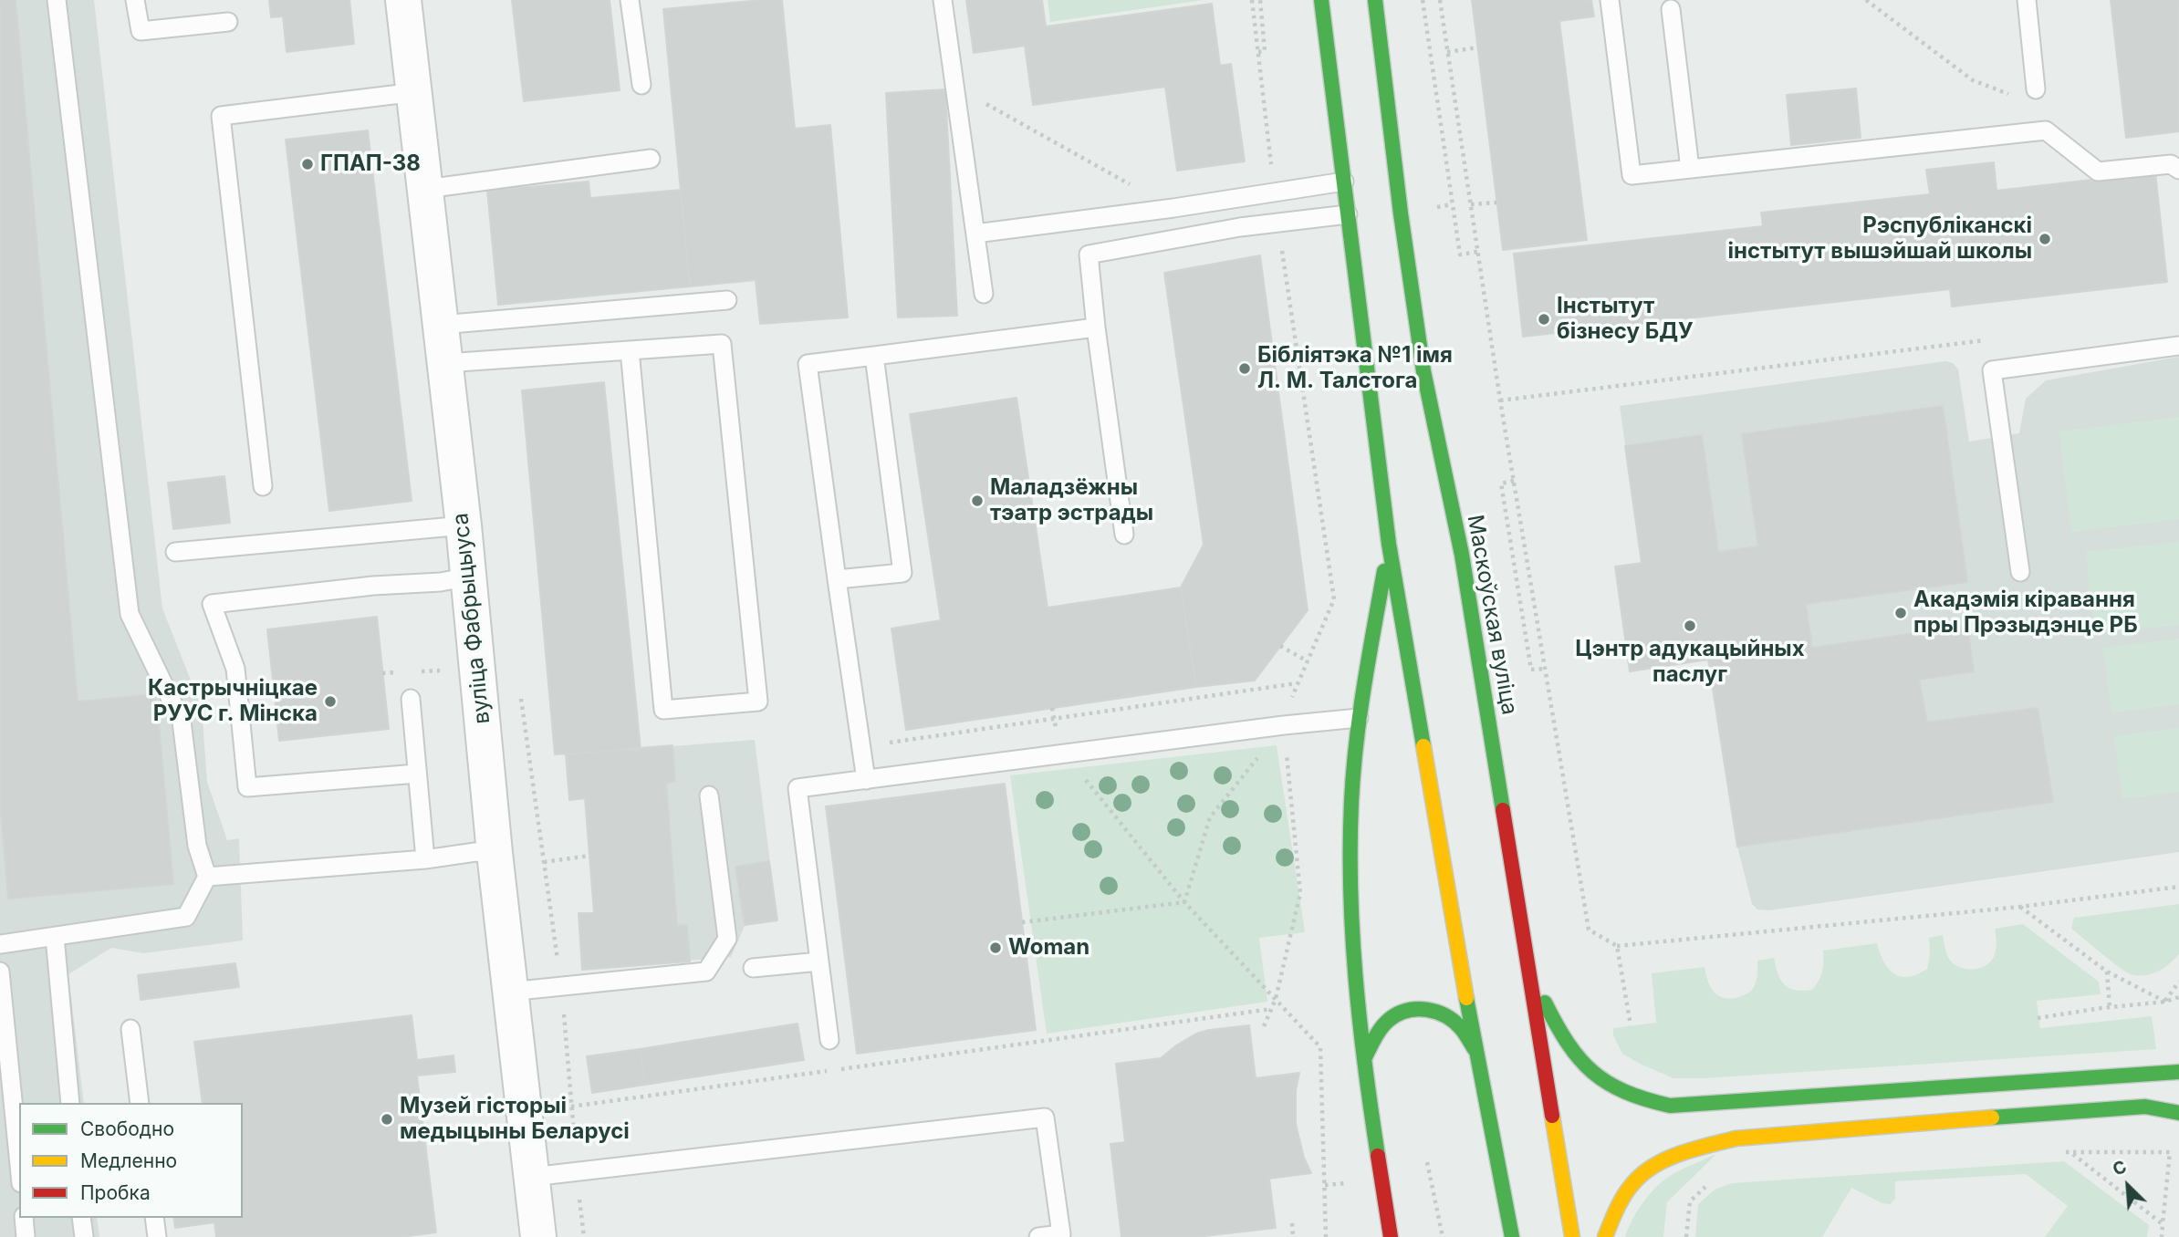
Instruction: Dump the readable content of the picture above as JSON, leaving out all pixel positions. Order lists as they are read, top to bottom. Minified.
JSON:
{"streets":{"main road":["Маскоўская вуліца"],"street":["вуліца Фабрыцыуса"]},"places":["ГПАП-38","Рэспубліканскі інстытут вышэйшай школы","Інстытут бізнесу БДУ","Бібліятэка №1 імя Л. М. Талстога","Маладзёжны тэатр эстрады","Акадэмія кіравання пры Прэзыдэнце РБ","Цэнтр адукацыйных паслуг","Кастрычніцкае РУУС г. Мінска","Woman","Музей гісторыі медыцыны Беларусі"],"legend":["Свободно","Медленно","Пробка"],"north":"top left"}
